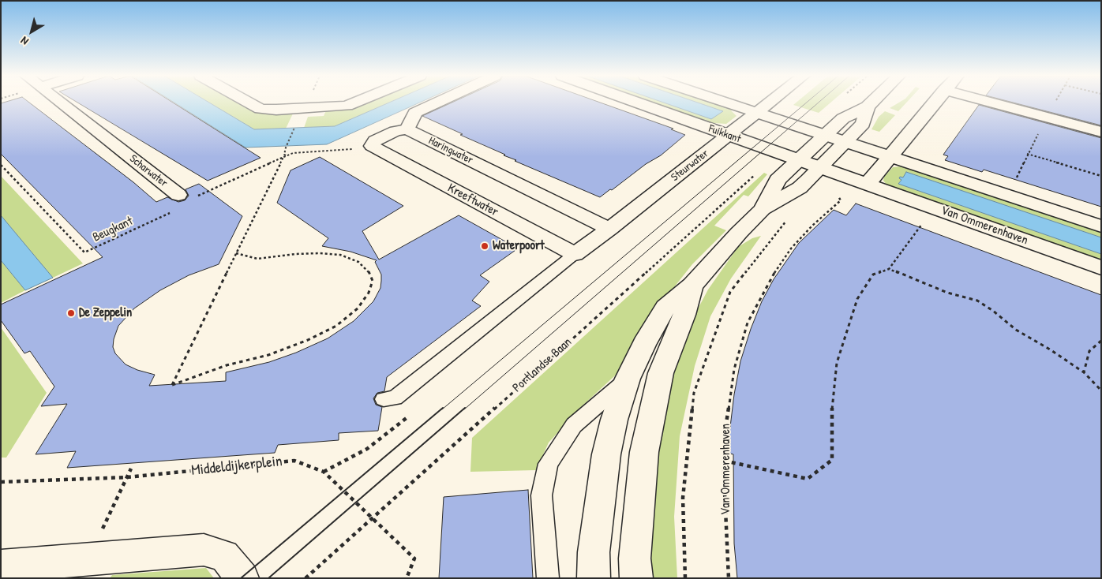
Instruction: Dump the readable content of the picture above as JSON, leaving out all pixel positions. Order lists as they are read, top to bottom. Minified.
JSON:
{"streets":{"street":["Fuikkant","Haringwater","Steurwater","Scharwater","Kreeftwater","Van Ommerenhaven"],"path":["Beugkant","Portlandse Baan","Middeldijkerplein"]},"crossings":[["Fuikkant","Steurwater"],["Fuikkant","Portlandse Baan"],["Haringwater","Steurwater"],["Steurwater","Kreeftwater"],["Scharwater","Beugkant"],["Portlandse Baan","Middeldijkerplein"]],"places":["Waterpoort","De Zeppelin"],"north":"bottom left"}
